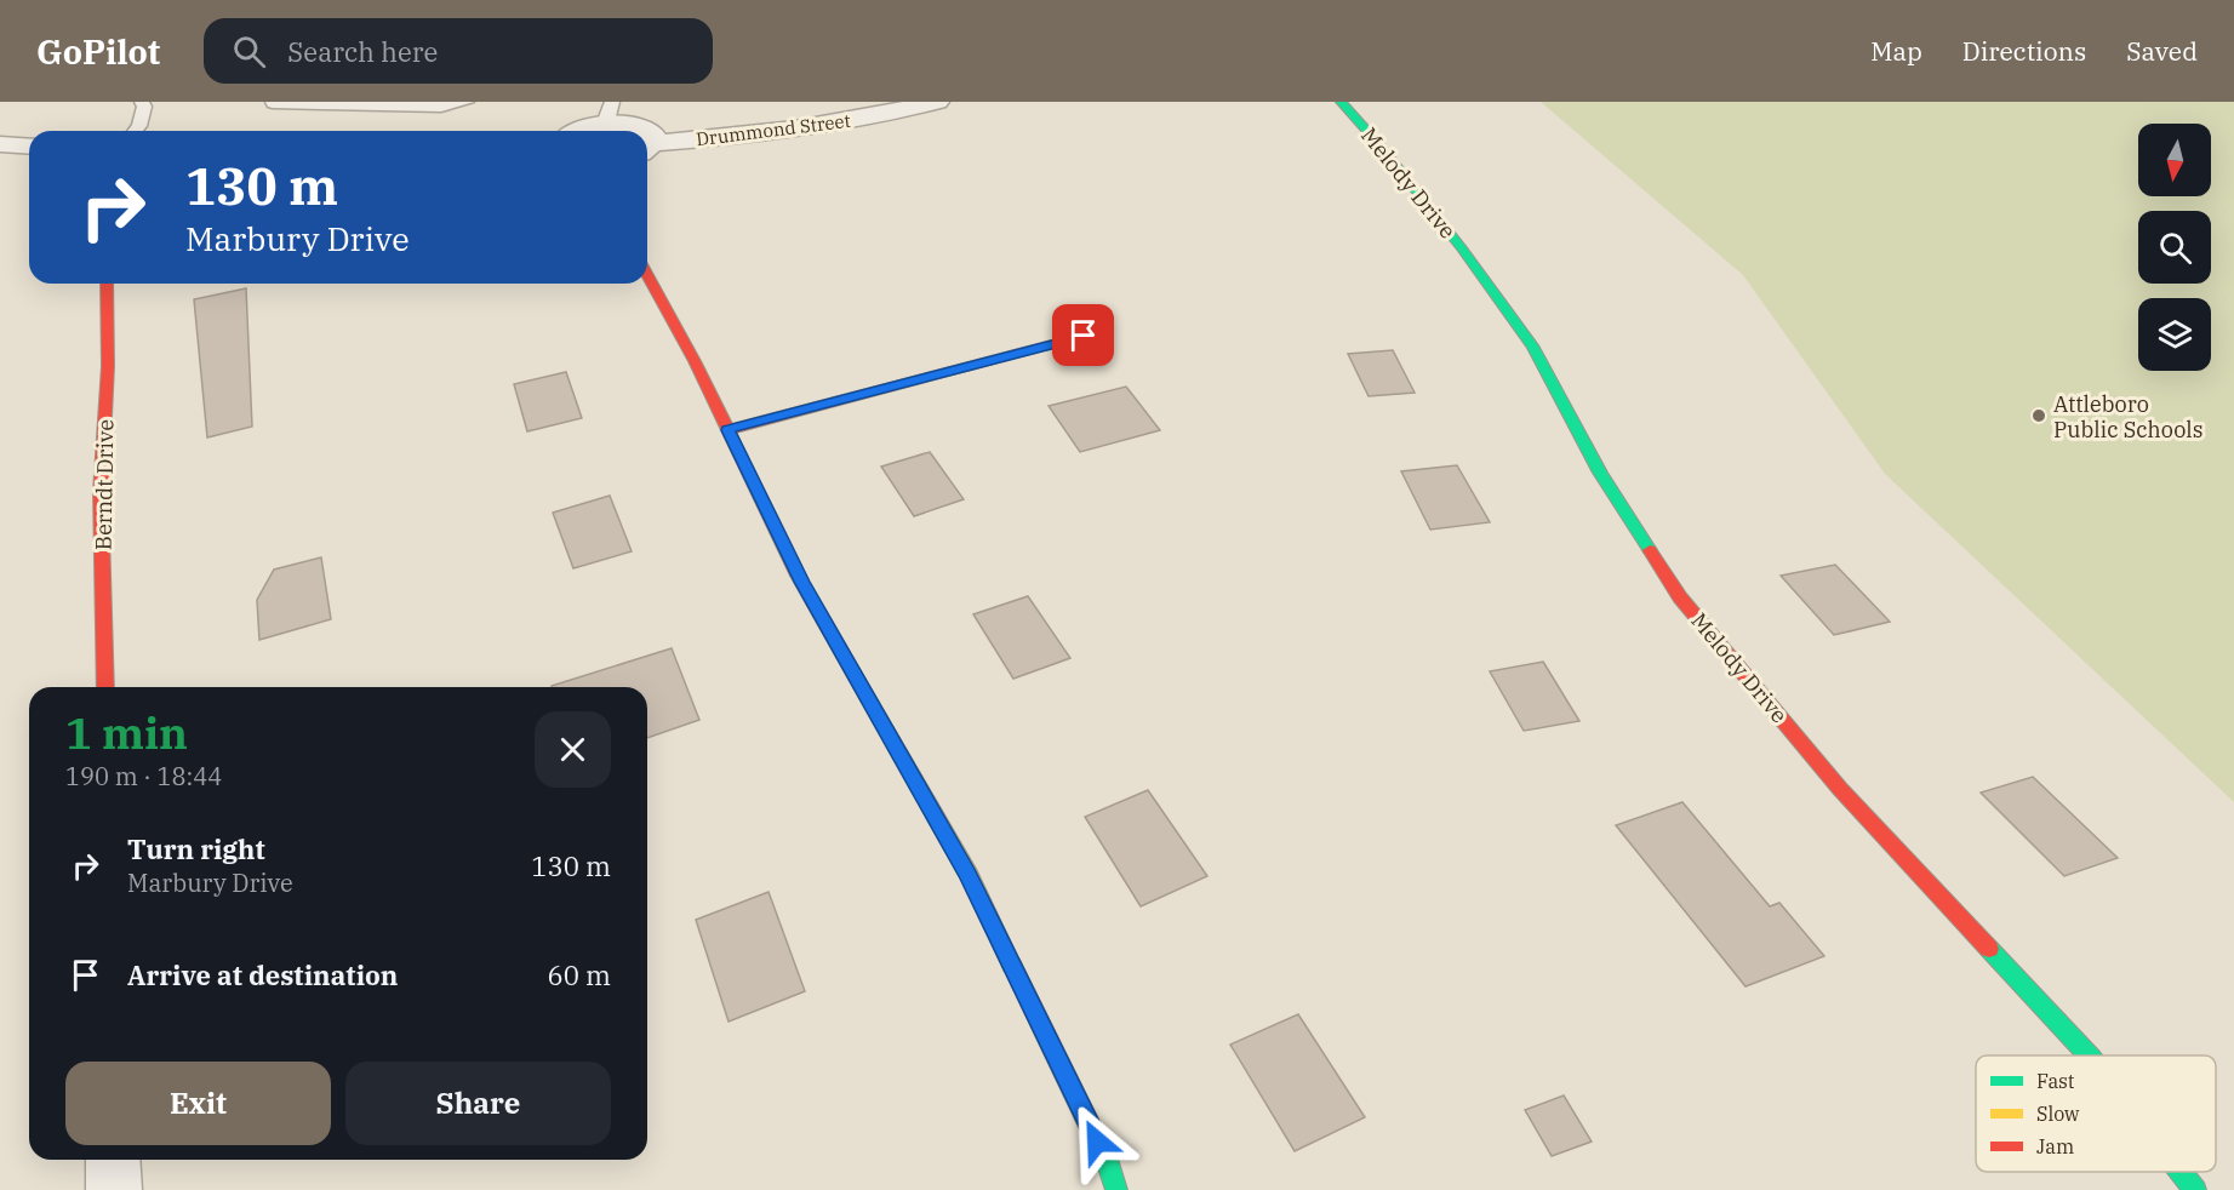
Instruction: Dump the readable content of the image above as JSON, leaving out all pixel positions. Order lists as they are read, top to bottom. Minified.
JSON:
{"streets":{"street":["Drummond Street","Melody Drive","Berndt Drive"]},"places":["Attleboro Public Schools"],"legend":["Fast","Slow","Jam"],"north":"bottom","page":{"header":"GoPilot","search":"Search here","nav":["Map","Directions","Saved"],"turn":["130 m","Marbury Drive"],"heading":["1 min","190 m · 18:44"],"list":[{"name":"Turn right","note":"Marbury Drive","value":"130 m"},{"name":"Arrive at destination","value":"60 m"}],"buttons":["Exit","Share"]}}
